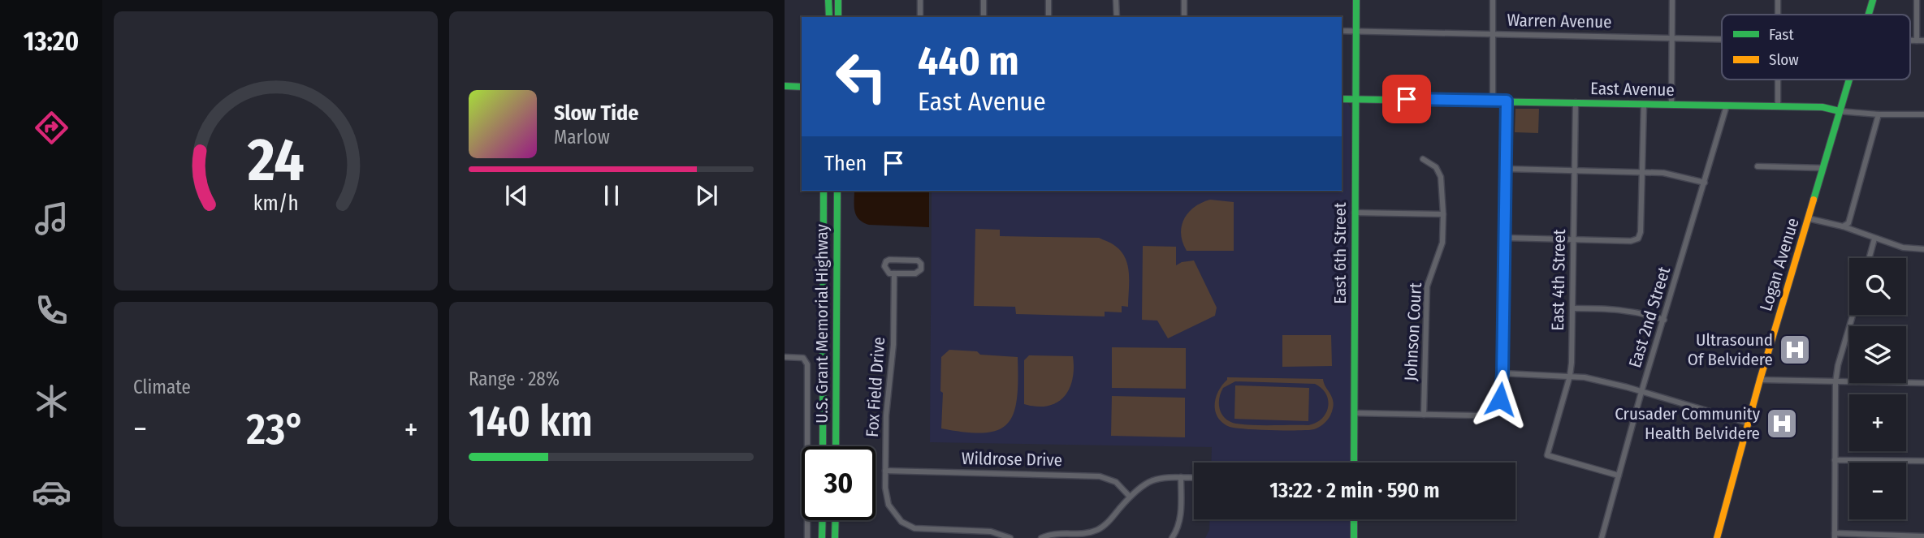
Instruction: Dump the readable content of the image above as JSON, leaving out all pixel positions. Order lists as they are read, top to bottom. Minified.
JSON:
{"streets":{"main road":["East Avenue","East 6th Street","Logan Avenue","U.S. Grant Memorial Highway"],"street":["Warren Avenue","East 4th Street","East 2nd Street","Johnson Court","Fox Field Drive","Wildrose Drive"]},"crossings":[["Warren Avenue","East 6th Street"],["East Avenue","East 6th Street"],["East Avenue","Logan Avenue"],["East Avenue","East 4th Street"],["East Avenue","East 2nd Street"],["East 4th Street","East 2nd Street"],["Fox Field Drive","Wildrose Drive"]],"places":{"hospital":["Ultrasound Of Belvidere","Crusader Community Health Belvidere"]},"legend":["Fast","Slow"],"page":{"tabs":"13:20","turn":["440 m","East Avenue"],"song":["Slow Tide","Marlow"],"then":"Then","map_buttons":["+","−"],"tile":["Climate",["Range · 28%","140 km"]],"heat":["−","23°","+"],"limit":"30","trip":"13:22 · 2 min · 590 m","gauge":["24","km/h"]}}
